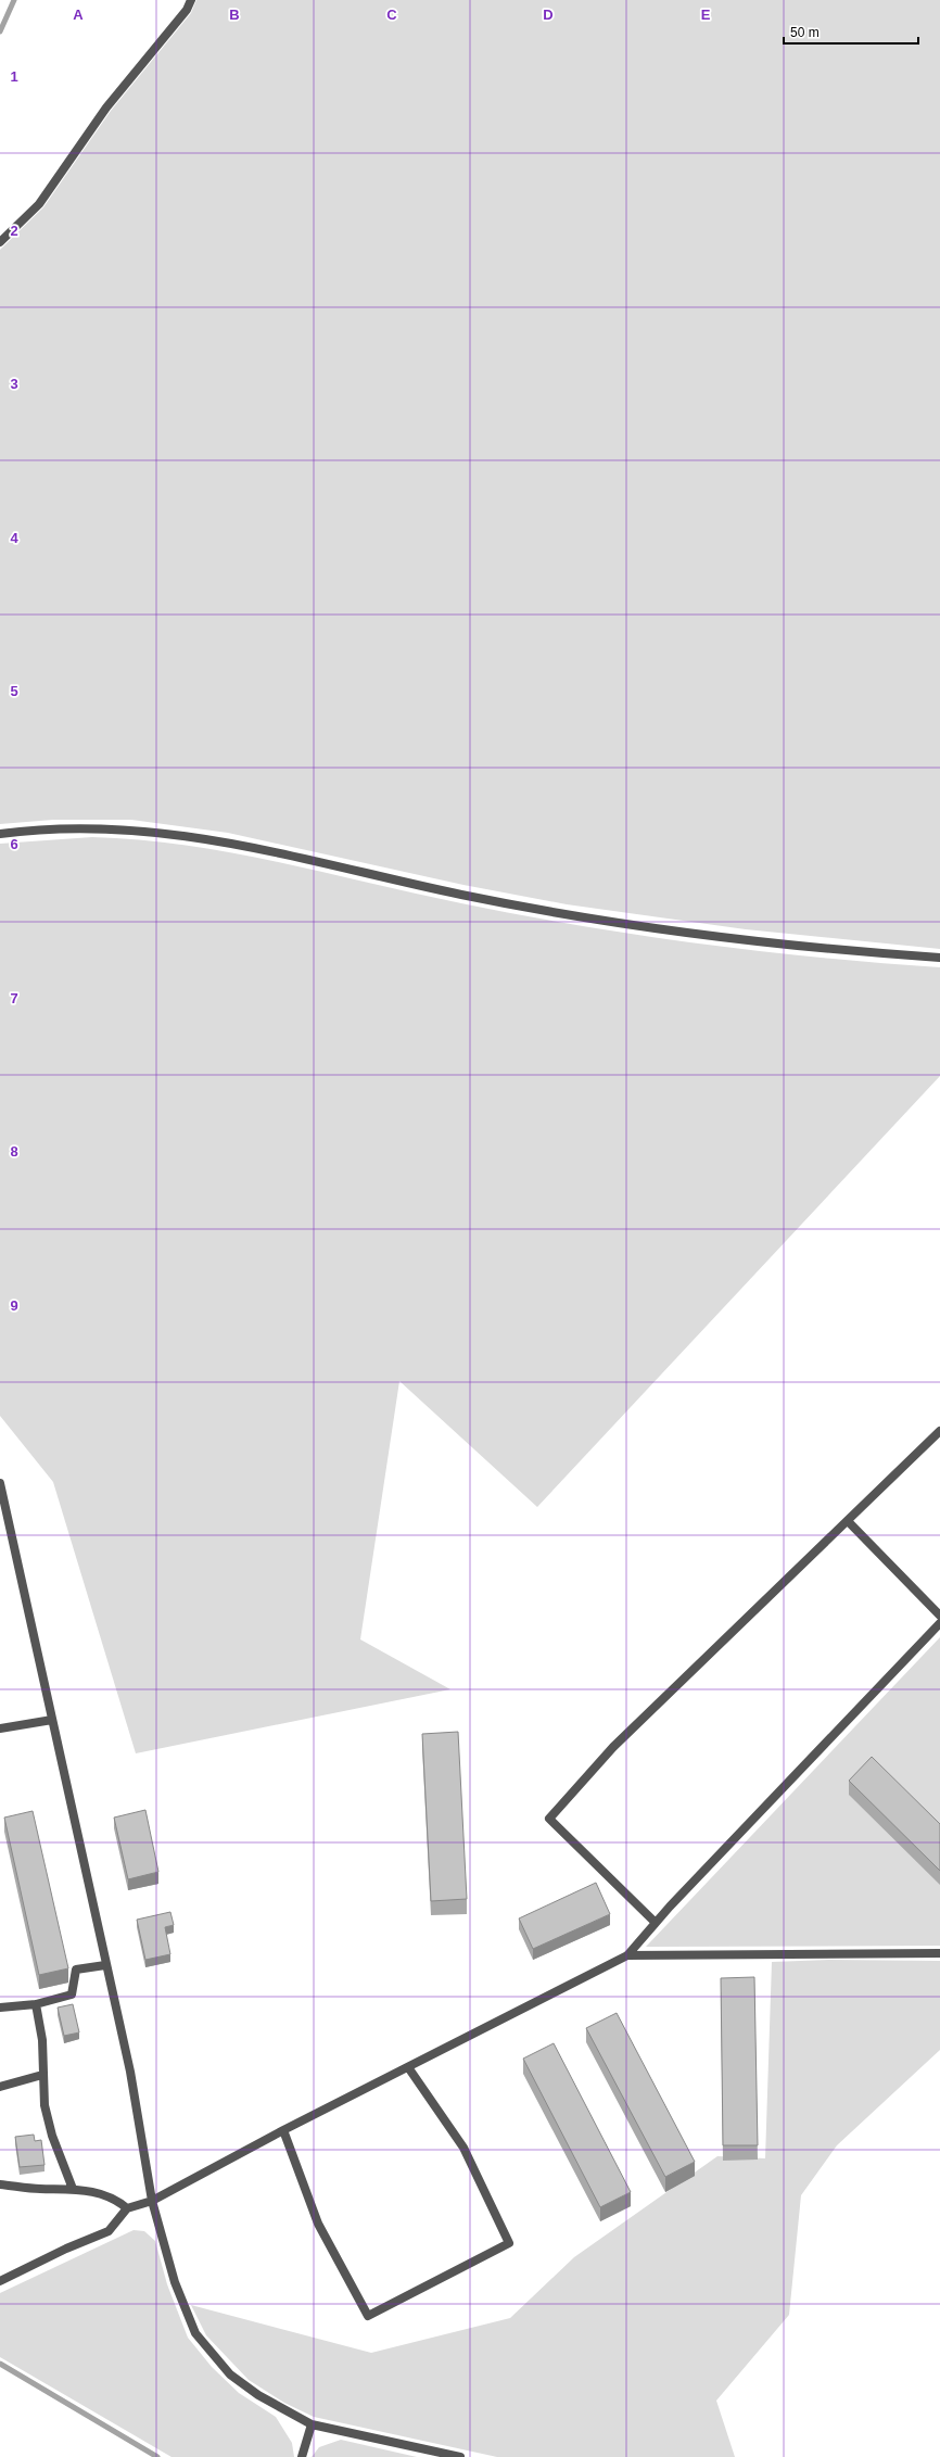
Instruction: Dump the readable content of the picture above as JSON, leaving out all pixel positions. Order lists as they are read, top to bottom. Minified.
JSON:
{"scale_bar":"50 m","grid":{"columns":["A","B","C","D","E"],"rows":["1","2","3","4","5","6","7","8","9"]}}
